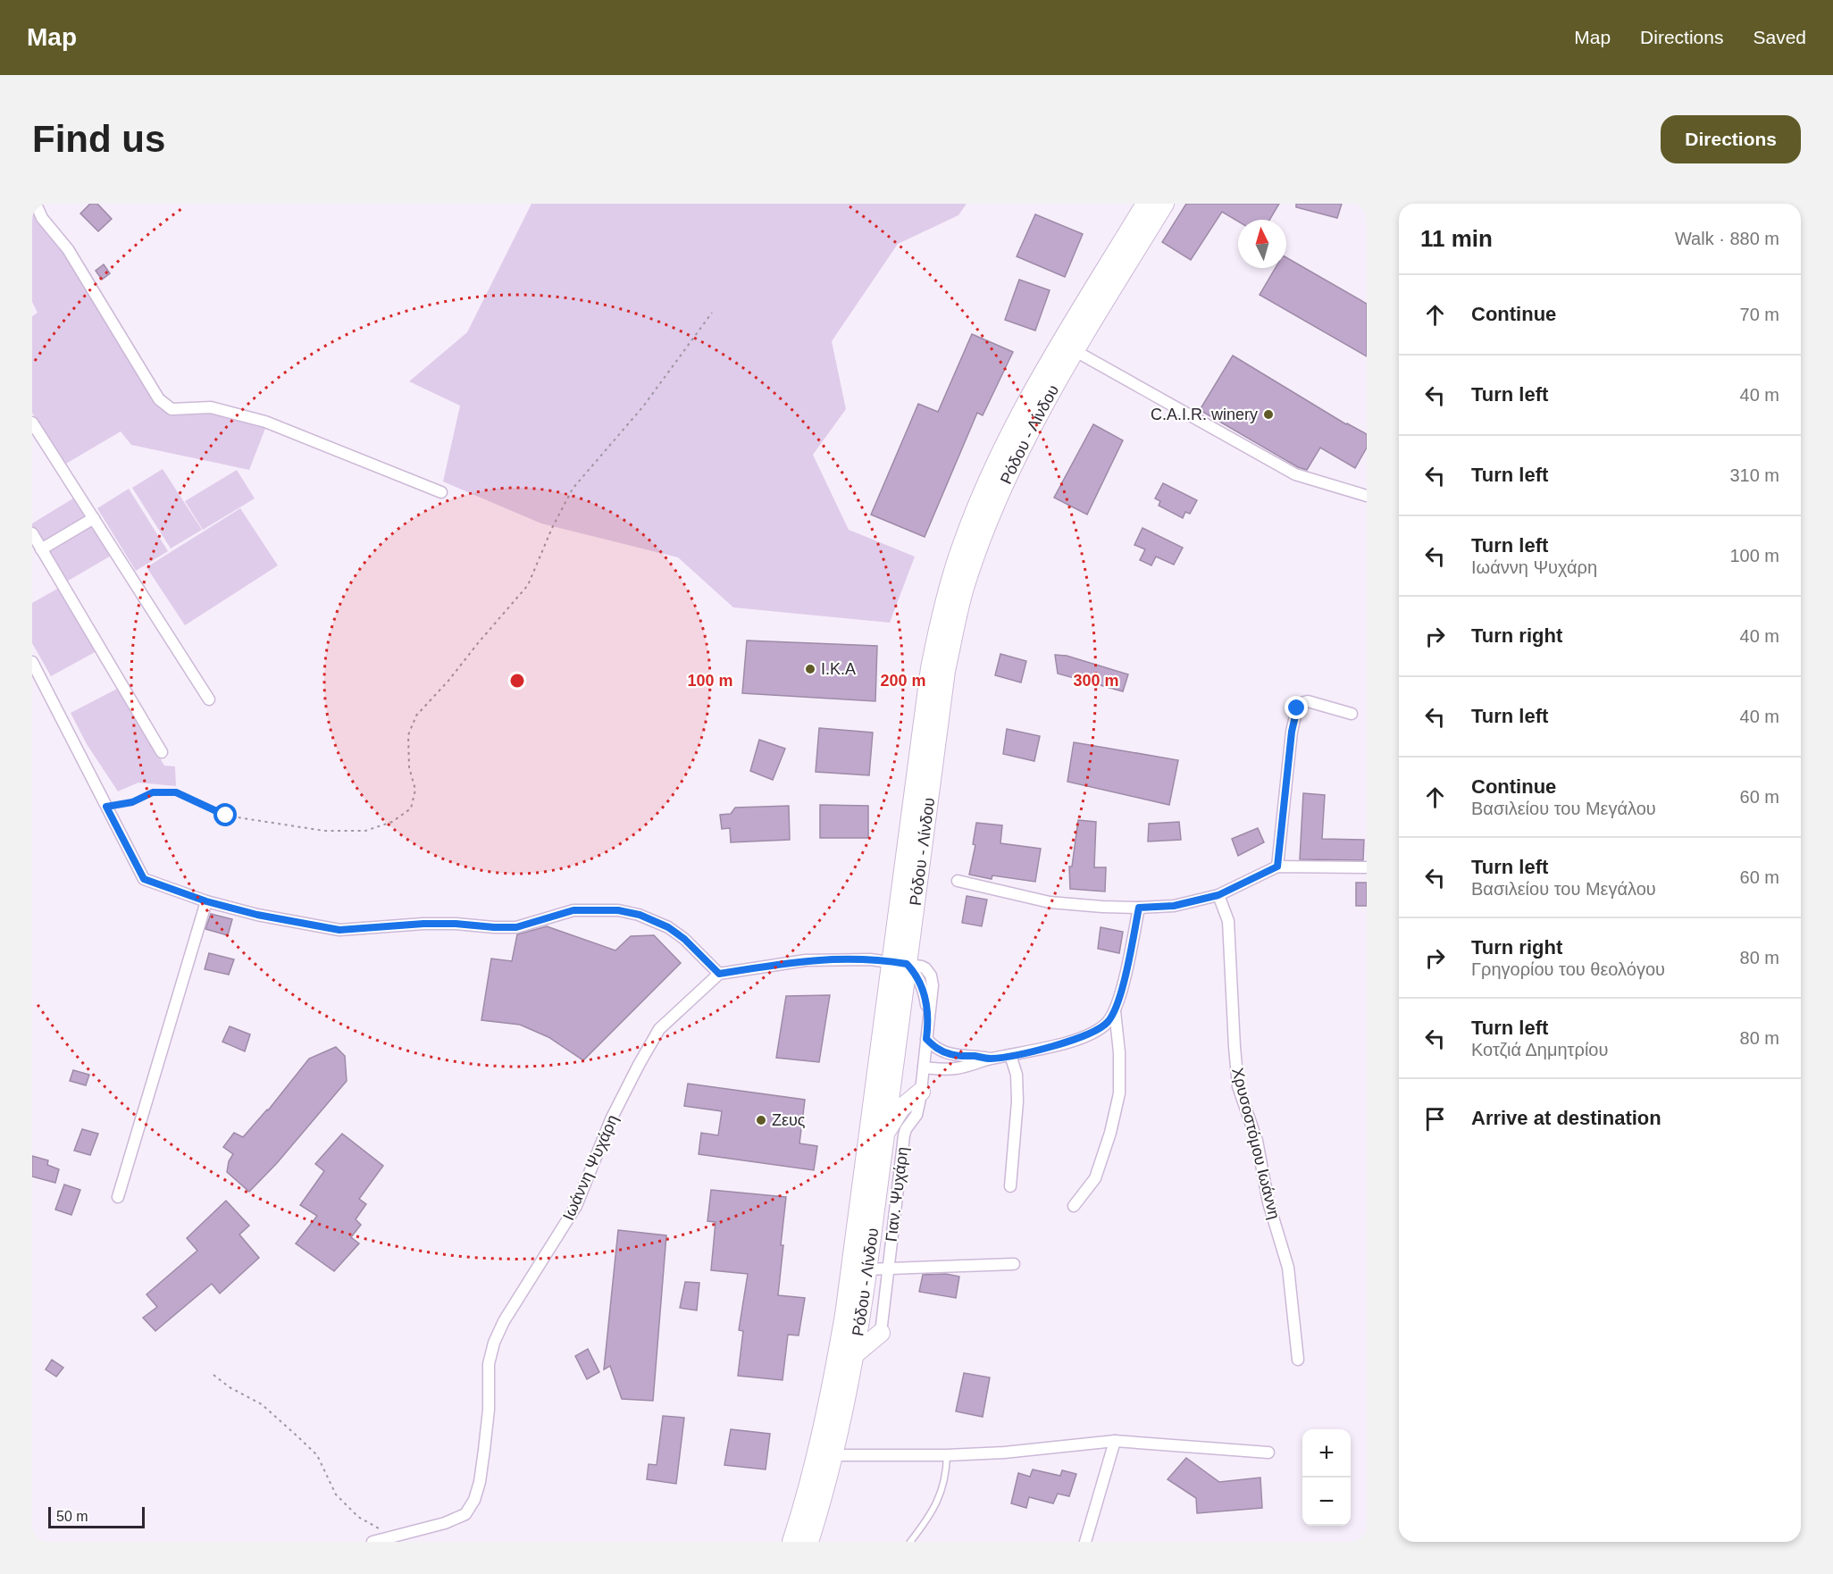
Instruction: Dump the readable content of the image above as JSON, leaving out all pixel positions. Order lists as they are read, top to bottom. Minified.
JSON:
{"streets":{"main road":["Ρόδου - Λίνδου"],"street":["Χρυσοστόμου Ιωάννη","Ιωάννη Ψυχάρη","Γιαν. Ψυχάρη"]},"crossings":[["Ρόδου - Λίνδου","Γιαν. Ψυχάρη"]],"places":["C.A.I.R. winery","Ι.Κ.Α","Ζευς"],"scale_bar":"50 m","north":"top","page":{"header":"Map","nav":["Map","Directions","Saved"],"buttons":"Directions","title":"Find us","heading":["11 min","Walk · 880 m"],"list":[["Continue","70 m"],["Turn left","40 m"],["Turn left","310 m"],["Turn left","Ιωάννη Ψυχάρη","100 m"],["Turn right","40 m"],["Turn left","40 m"],["Continue","Βασιλείου του Μεγάλου","60 m"],["Turn left","Βασιλείου του Μεγάλου","60 m"],["Turn right","Γρηγορίου του θεολόγου","80 m"],["Turn left","Κοτζιά Δημητρίου","80 m"],"Arrive at destination"],"map_buttons":["+","−"],"scale":"50 m"},"rings":["100 m","200 m","300 m"]}
